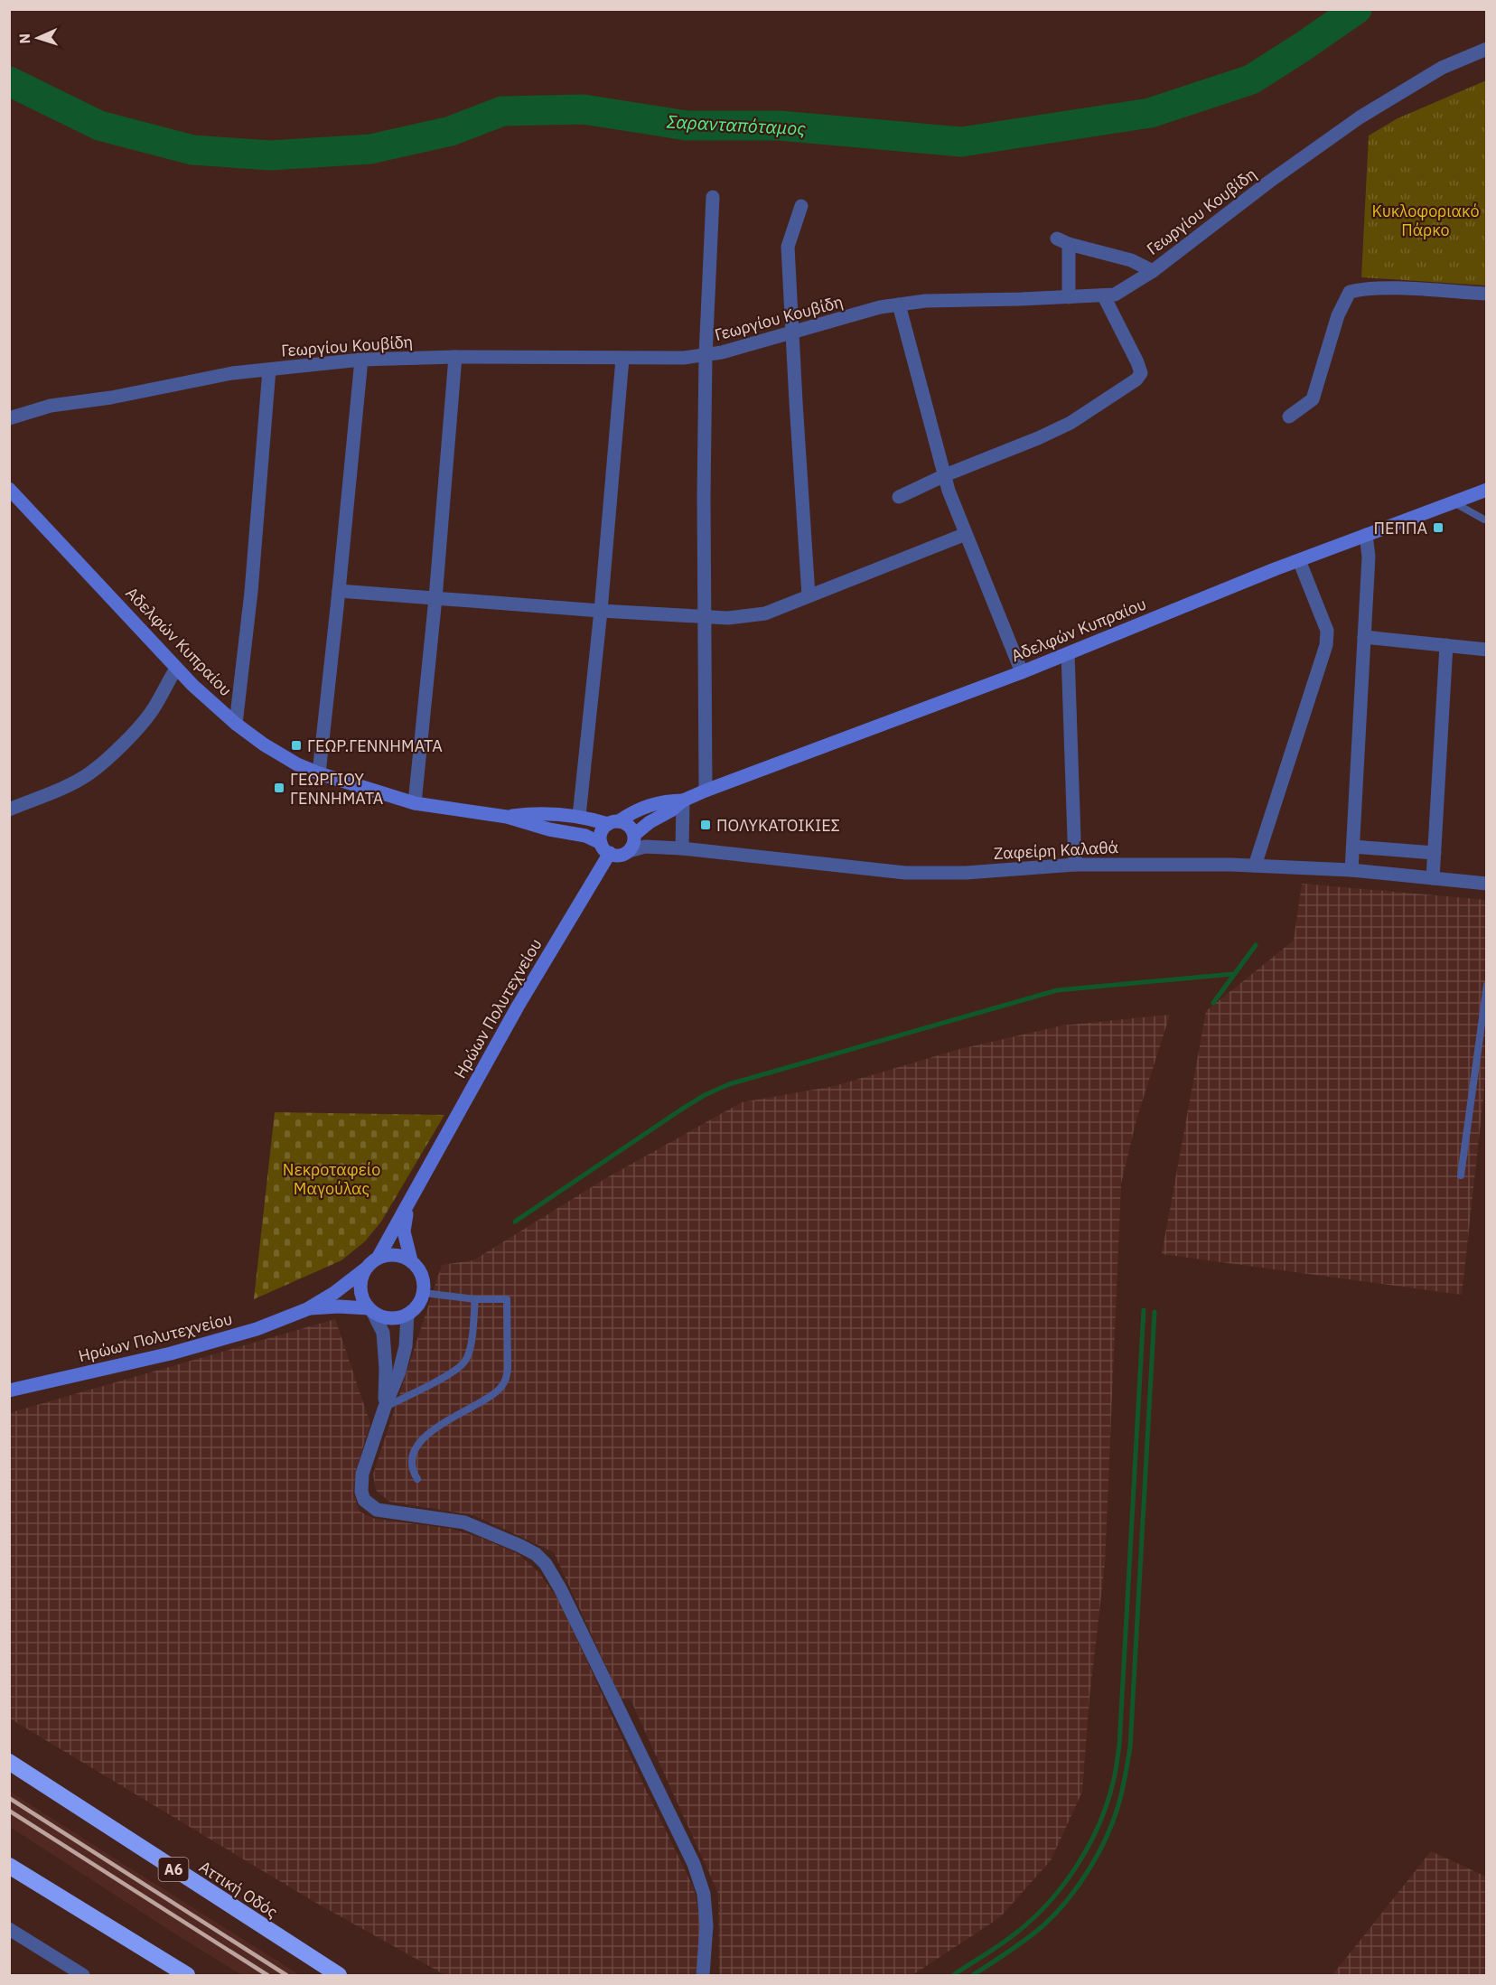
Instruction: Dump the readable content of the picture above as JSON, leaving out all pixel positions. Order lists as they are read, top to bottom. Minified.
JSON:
{"streets":{"highway":["Α6","Αττική Οδός"],"main road":["Αδελφών Κυπραίου","Ηρώων Πολυτεχνείου"],"street":["Γεωργίου Κουβίδη","Ζαφείρη Καλαθά"]},"crossings":[["Αδελφών Κυπραίου","Ζαφείρη Καλαθά"],["Αδελφών Κυπραίου","Ηρώων Πολυτεχνείου"],["Ζαφείρη Καλαθά","Ηρώων Πολυτεχνείου"]],"water":["Σαρανταπόταμος"],"parks":["Κυκλοφοριακό Πάρκο","Νεκροταφείο Μαγούλας"],"places":{"transit":["ΠΕΠΠΑ","ΓΕΩΡ.ΓΕΝΝΗΜΑΤΑ","ΓΕΩΡΓΙΟΥ ΓΕΝΝΗΜΑΤΑ","ΠΟΛΥΚΑΤΟΙΚΙΕΣ"]},"north":"left"}
